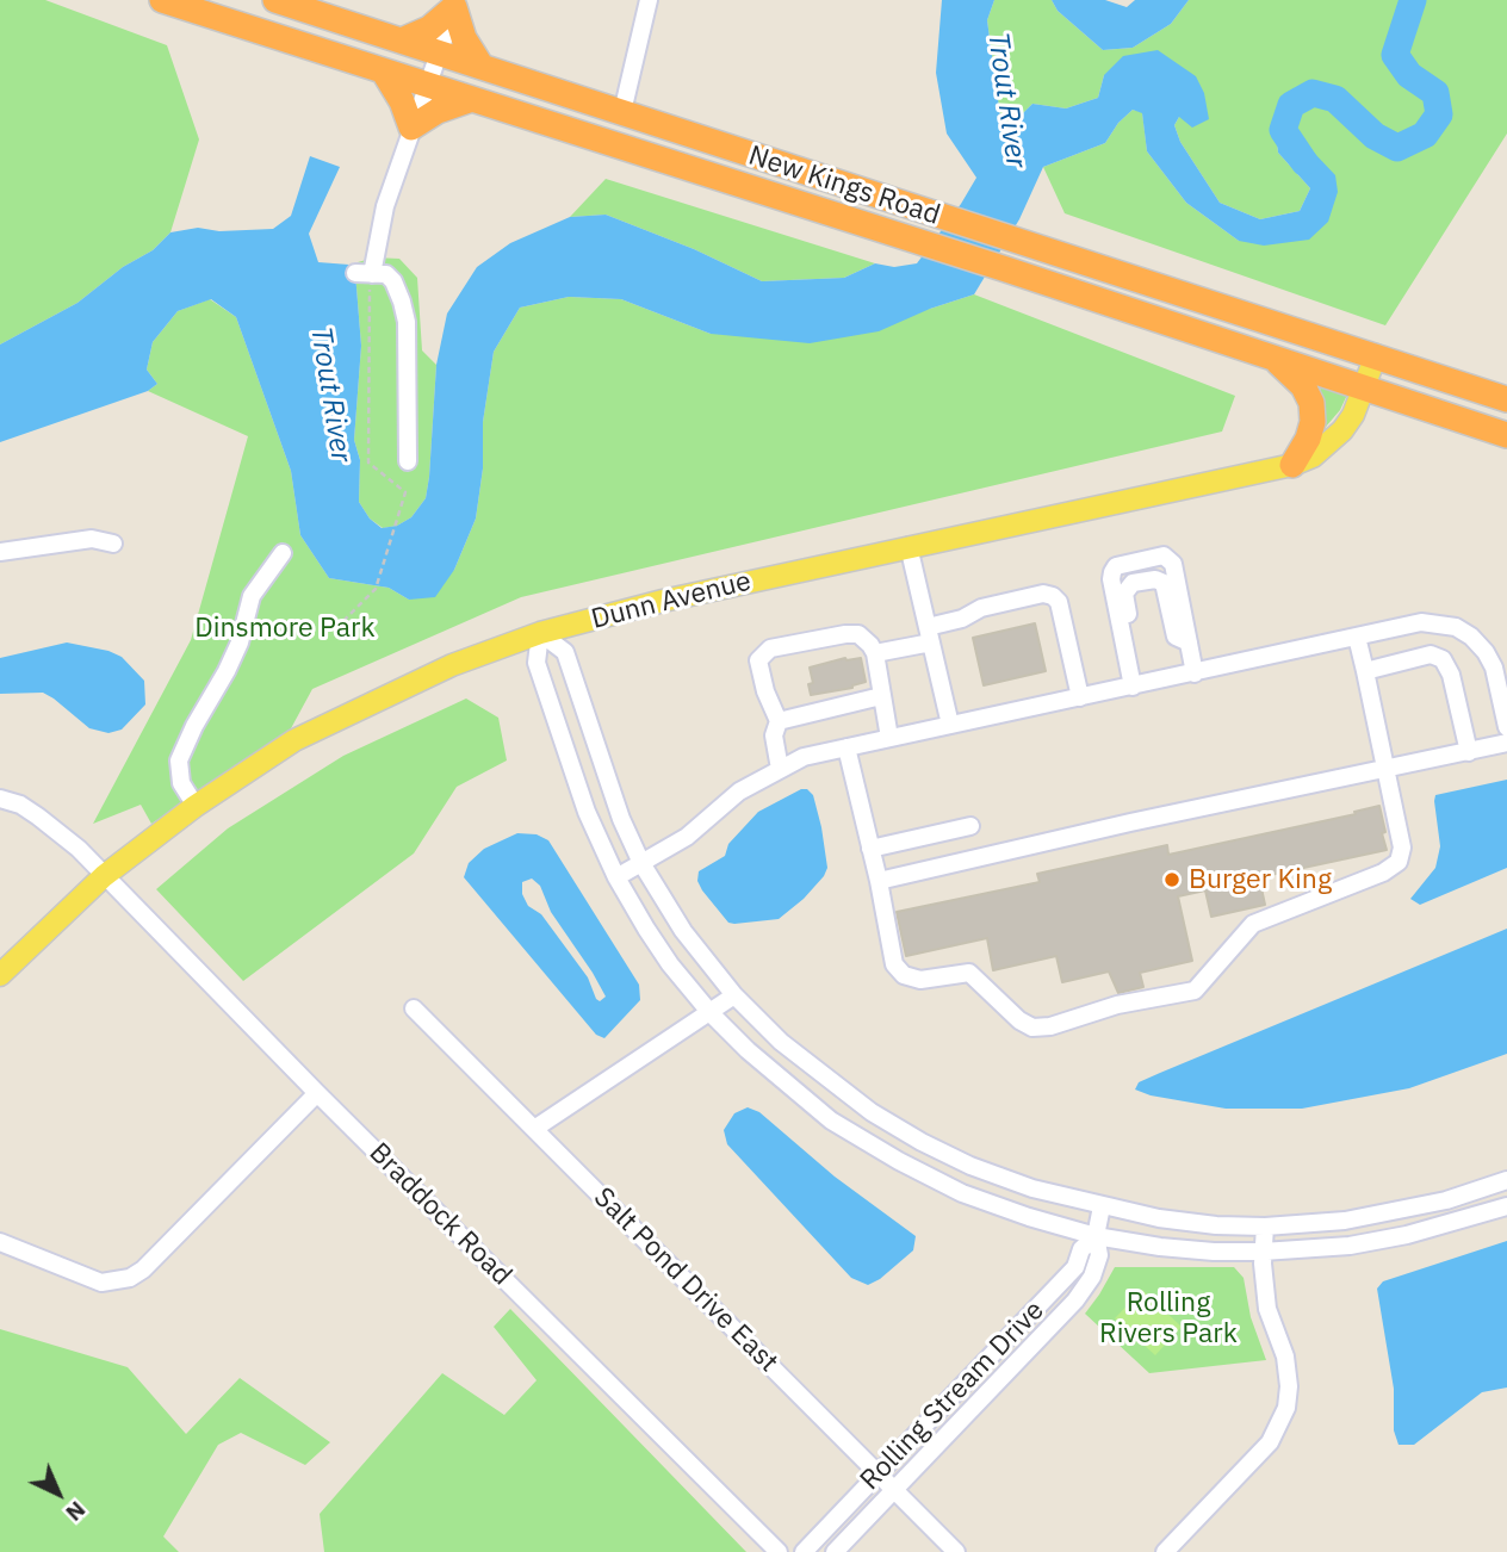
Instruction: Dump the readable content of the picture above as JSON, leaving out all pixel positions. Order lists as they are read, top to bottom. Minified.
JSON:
{"streets":{"highway":["New Kings Road"],"main road":["Dunn Avenue"],"street":["Braddock Road","Salt Pond Drive East","Rolling Stream Drive"]},"crossings":[["New Kings Road","Dunn Avenue"],["Dunn Avenue","Braddock Road"],["Salt Pond Drive East","Rolling Stream Drive"]],"water":["Trout River"],"parks":["Dinsmore Park","Rolling Rivers Park"],"places":["Burger King"],"north":"bottom right"}
